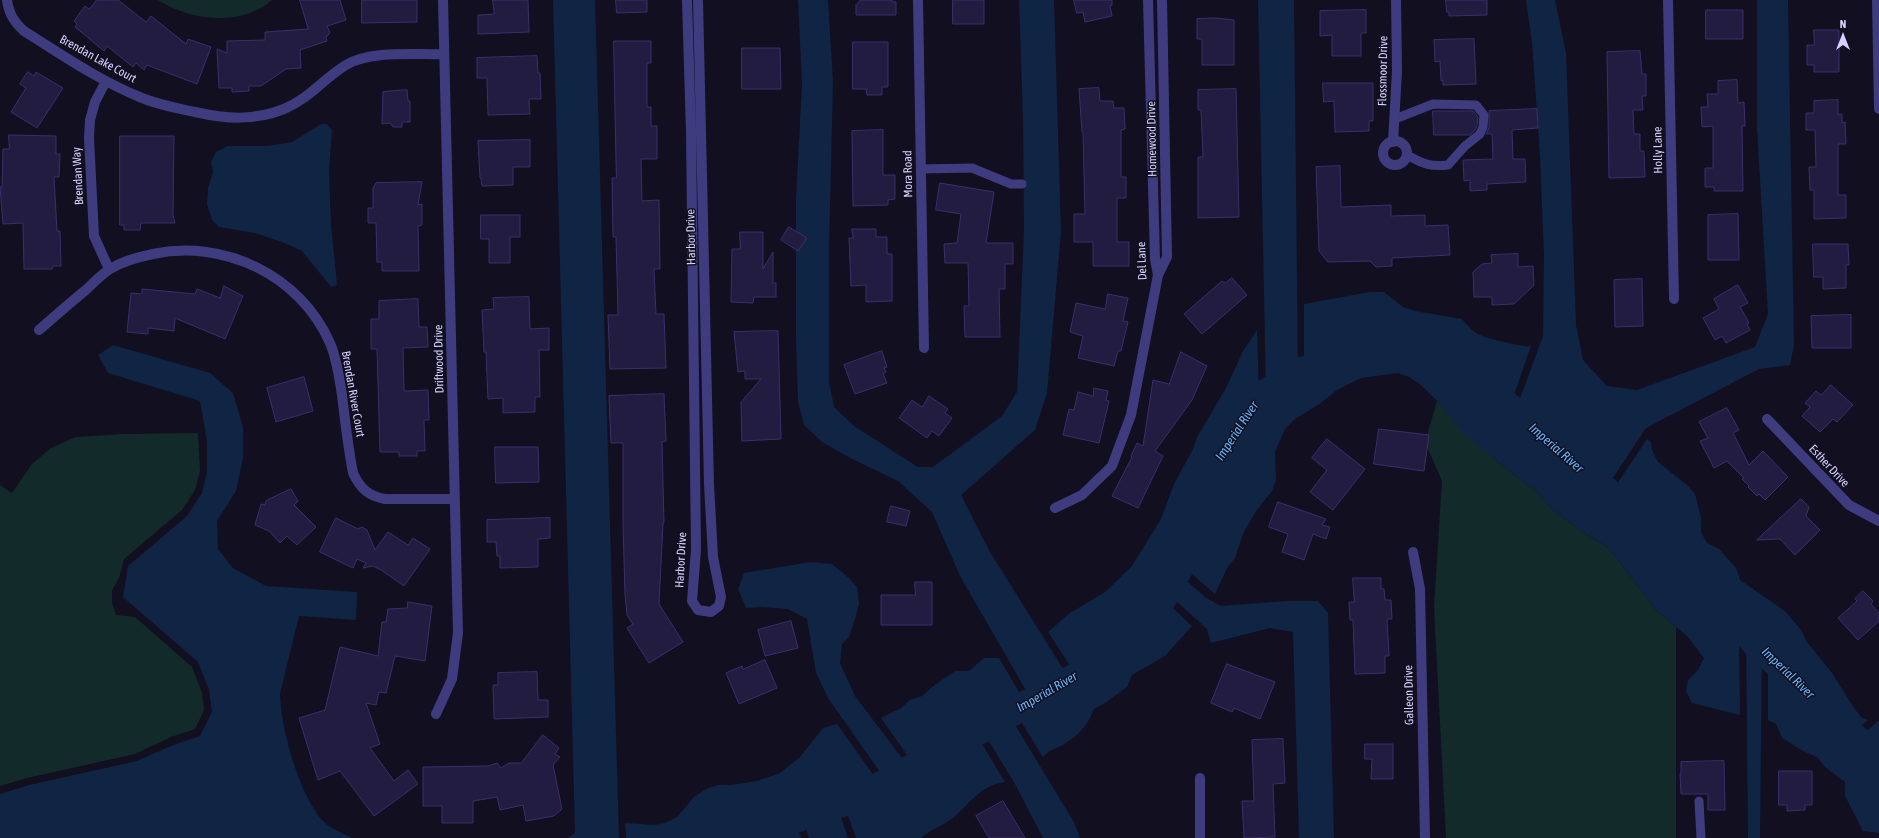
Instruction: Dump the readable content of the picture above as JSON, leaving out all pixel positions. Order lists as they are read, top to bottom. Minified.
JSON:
{"streets":{"street":["Brendan Lake Court","Flossmoor Drive","Homewood Drive","Holly Lane","Mora Road","Brendan Way","Harbor Drive","Del Lane","Driftwood Drive","Brendan River Court","Esther Drive","Galleon Drive"]},"crossings":[["Brendan Lake Court","Brendan Way"],["Brendan Lake Court","Driftwood Drive"],["Homewood Drive","Del Lane"],["Brendan Way","Brendan River Court"],["Driftwood Drive","Brendan River Court"]],"water":["Imperial River"],"north":"top"}
